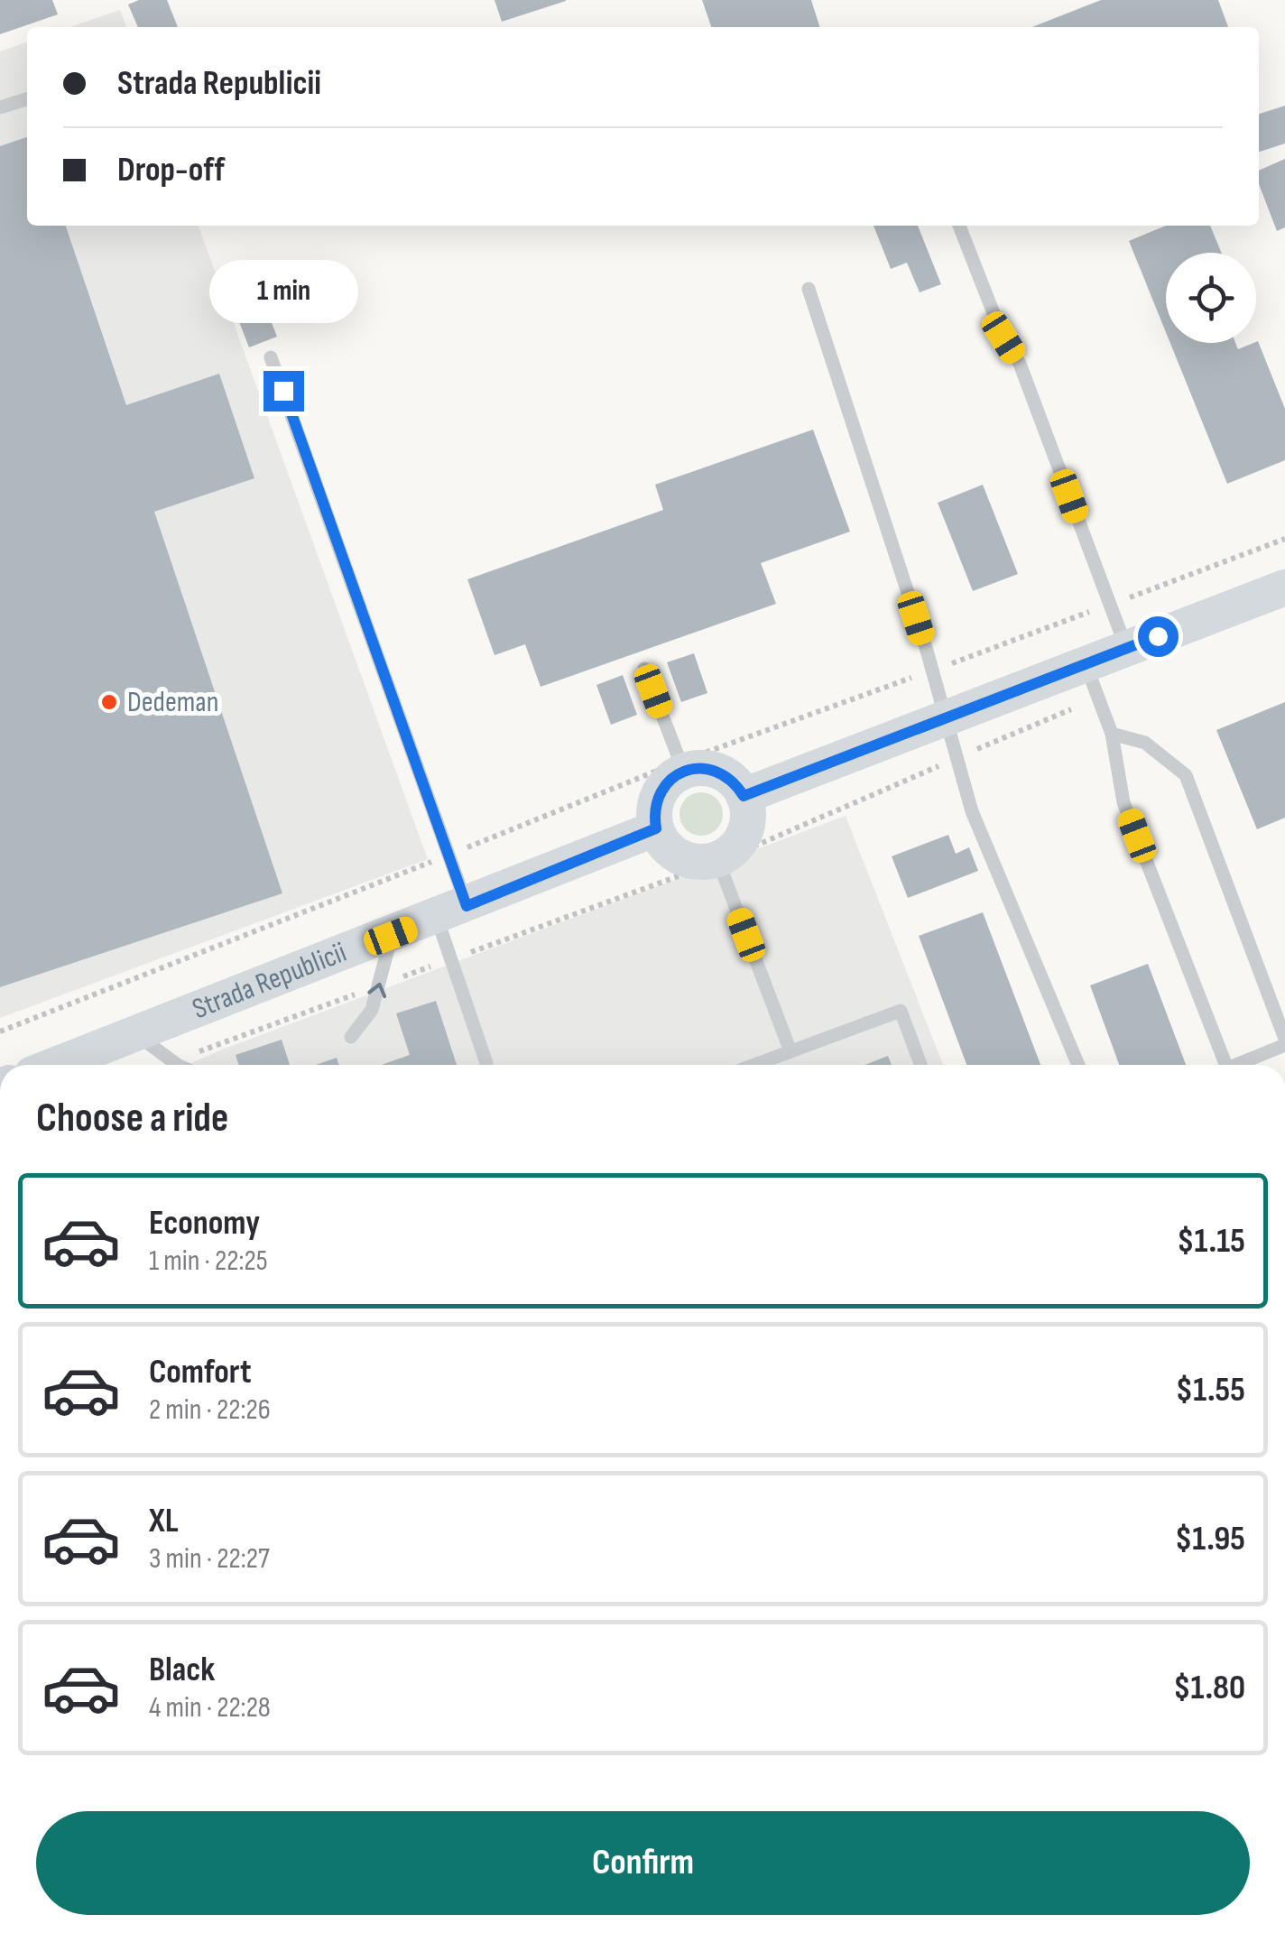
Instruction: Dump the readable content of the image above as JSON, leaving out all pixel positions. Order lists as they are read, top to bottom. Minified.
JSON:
{"streets":{"main road":["Strada Republicii"]},"places":["Dedeman"],"page":{"banner":["Strada Republicii","Drop-off"],"bubble":"1 min","heading":"Choose a ride","list":[{"name":"Economy","note":"1 min · 22:25","value":"$1.15"},{"name":"Comfort","note":"2 min · 22:26","value":"$1.55"},{"name":"XL","note":"3 min · 22:27","value":"$1.95"},{"name":"Black","note":"4 min · 22:28","value":"$1.80"}],"buttons":"Confirm"}}
